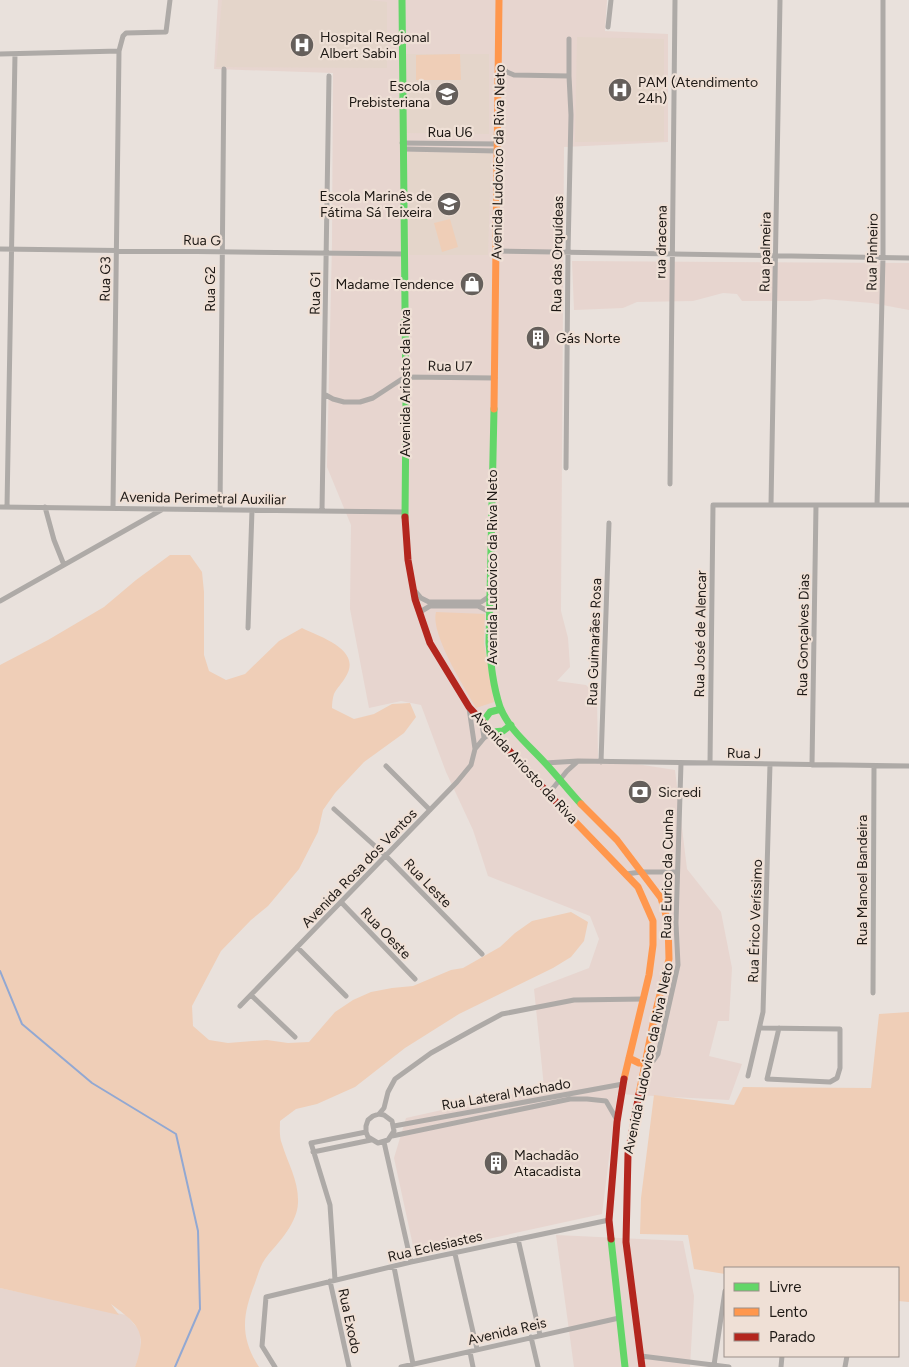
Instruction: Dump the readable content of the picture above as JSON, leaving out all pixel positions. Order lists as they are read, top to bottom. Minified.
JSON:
{"streets":{"street":["Rua U6","Avenida Ludovico da Riva Neto","Rua G","rua dracena","Rua palmeira","Rua Pinheiro","Rua das Orquídeas","Rua G3","Rua G2","Rua G1","Rua U7","Avenida Ariosto da Riva","Avenida Perimetral Auxiliar","Rua José de Alencar","Rua Gonçalves Dias","Rua Guimarães Rosa","Rua J","Avenida Rosa dos Ventos","Rua Eurico da Cunha","Rua Manoel Bandeira","Rua Leste","Rua Érico Veríssimo","Rua Oeste","Rua Lateral Machado","Rua Eclesiastes","Rua Exodo","Avenida Reis"]},"crossings":[["Rua U6","Avenida Ludovico da Riva Neto"],["Rua U6","Avenida Ariosto da Riva"],["Avenida Ludovico da Riva Neto","Rua U7"],["Avenida Ludovico da Riva Neto","Rua J"],["Avenida Ludovico da Riva Neto","Rua Eurico da Cunha"],["Rua G","Rua G3"],["Rua G","Rua G2"],["Rua G","Rua G1"],["Rua G","Avenida Ariosto da Riva"],["Rua palmeira","Rua José de Alencar"],["Rua G3","Avenida Perimetral Auxiliar"],["Rua G2","Avenida Perimetral Auxiliar"],["Rua G1","Avenida Perimetral Auxiliar"],["Rua U7","Avenida Ariosto da Riva"],["Avenida Ariosto da Riva","Avenida Perimetral Auxiliar"],["Avenida Ariosto da Riva","Rua Lateral Machado"],["Avenida Ariosto da Riva","Rua Eclesiastes"],["Avenida Ariosto da Riva","Avenida Reis"],["Rua José de Alencar","Rua J"],["Rua Gonçalves Dias","Rua J"],["Rua Guimarães Rosa","Rua J"],["Rua J","Rua Eurico da Cunha"],["Rua J","Rua Manoel Bandeira"],["Rua J","Rua Érico Veríssimo"],["Avenida Rosa dos Ventos","Rua Leste"],["Avenida Rosa dos Ventos","Rua Oeste"],["Rua Lateral Machado","Rua Exodo"],["Rua Eclesiastes","Rua Exodo"]],"places":{"hospital":["Hospital Regional Albert Sabin","PAM (Atendimento 24h)"],"school or university":["Escola Prebisteriana","Escola Marinês de Fátima Sá Teixeira"],"shop":["Madame Tendence"],"building":["Gás Norte","Machadão Atacadista"],"bank":["Sicredi"]},"legend":["Livre","Lento","Parado"]}
